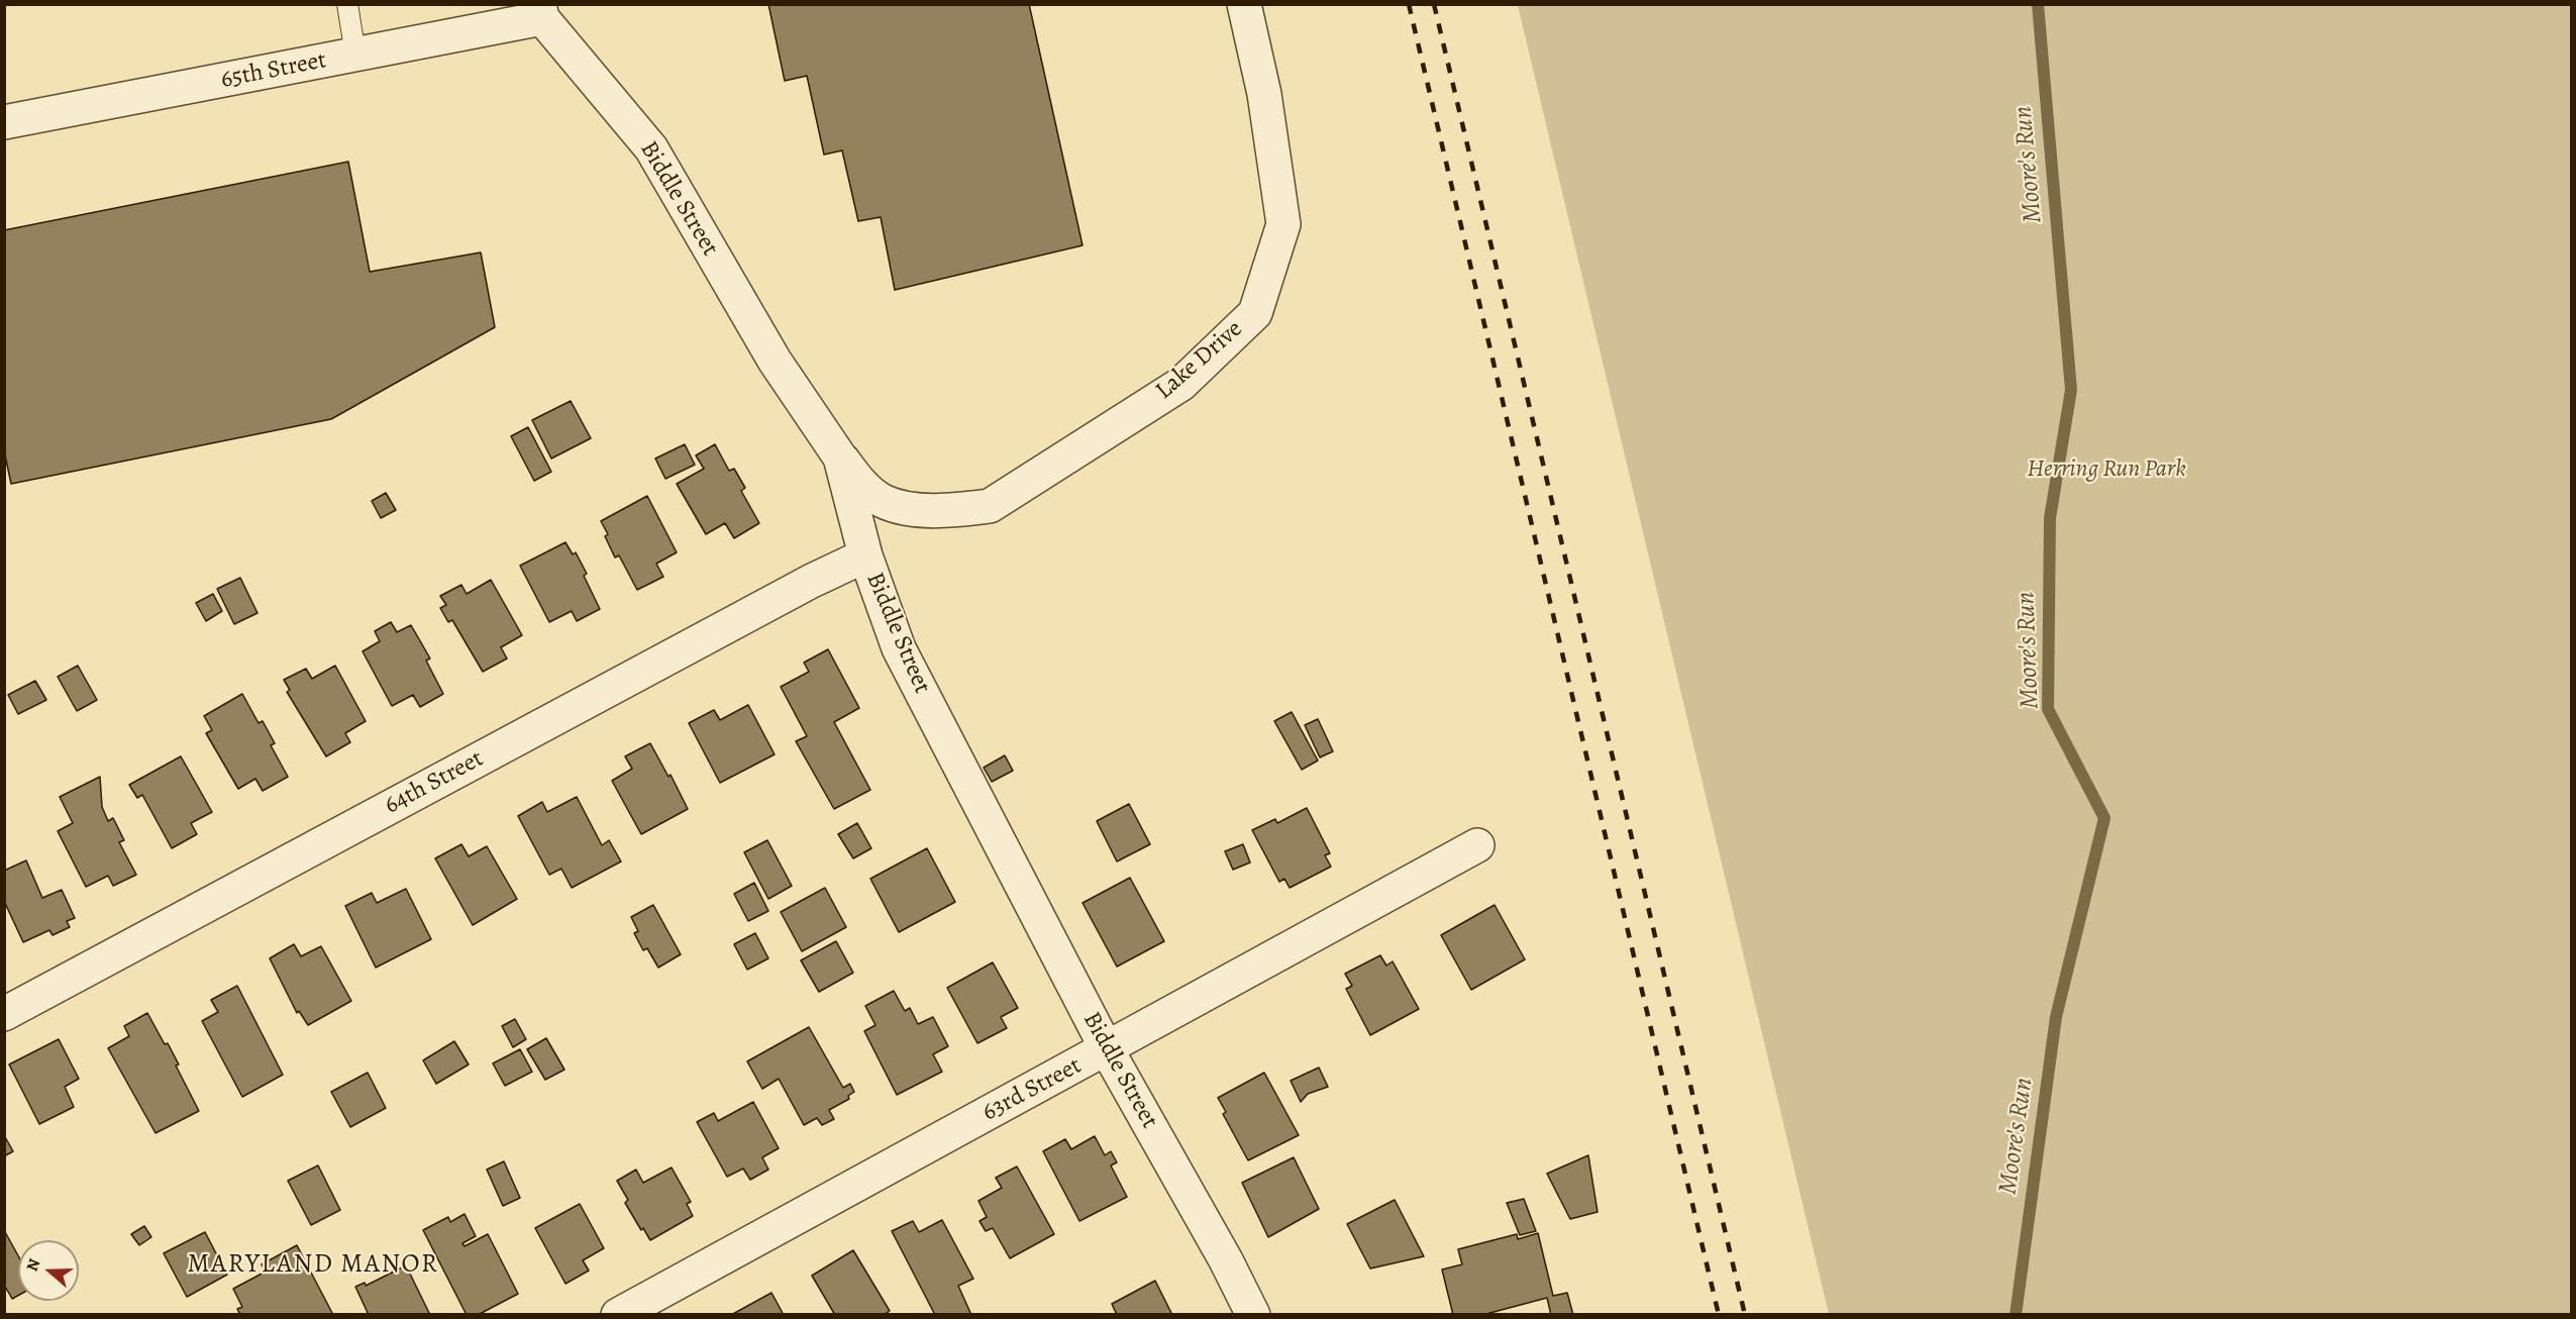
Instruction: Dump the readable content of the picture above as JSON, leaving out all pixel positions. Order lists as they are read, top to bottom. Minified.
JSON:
{"streets":{"street":["65th Street","Biddle Street","Lake Drive","64th Street","63rd Street"]},"crossings":[["65th Street","Biddle Street"],["Biddle Street","Lake Drive"],["Biddle Street","64th Street"],["Biddle Street","63rd Street"]],"districts":["MARYLAND MANOR"],"water":["Moore's Run"],"parks":["Herring Run Park"],"north":"left"}
